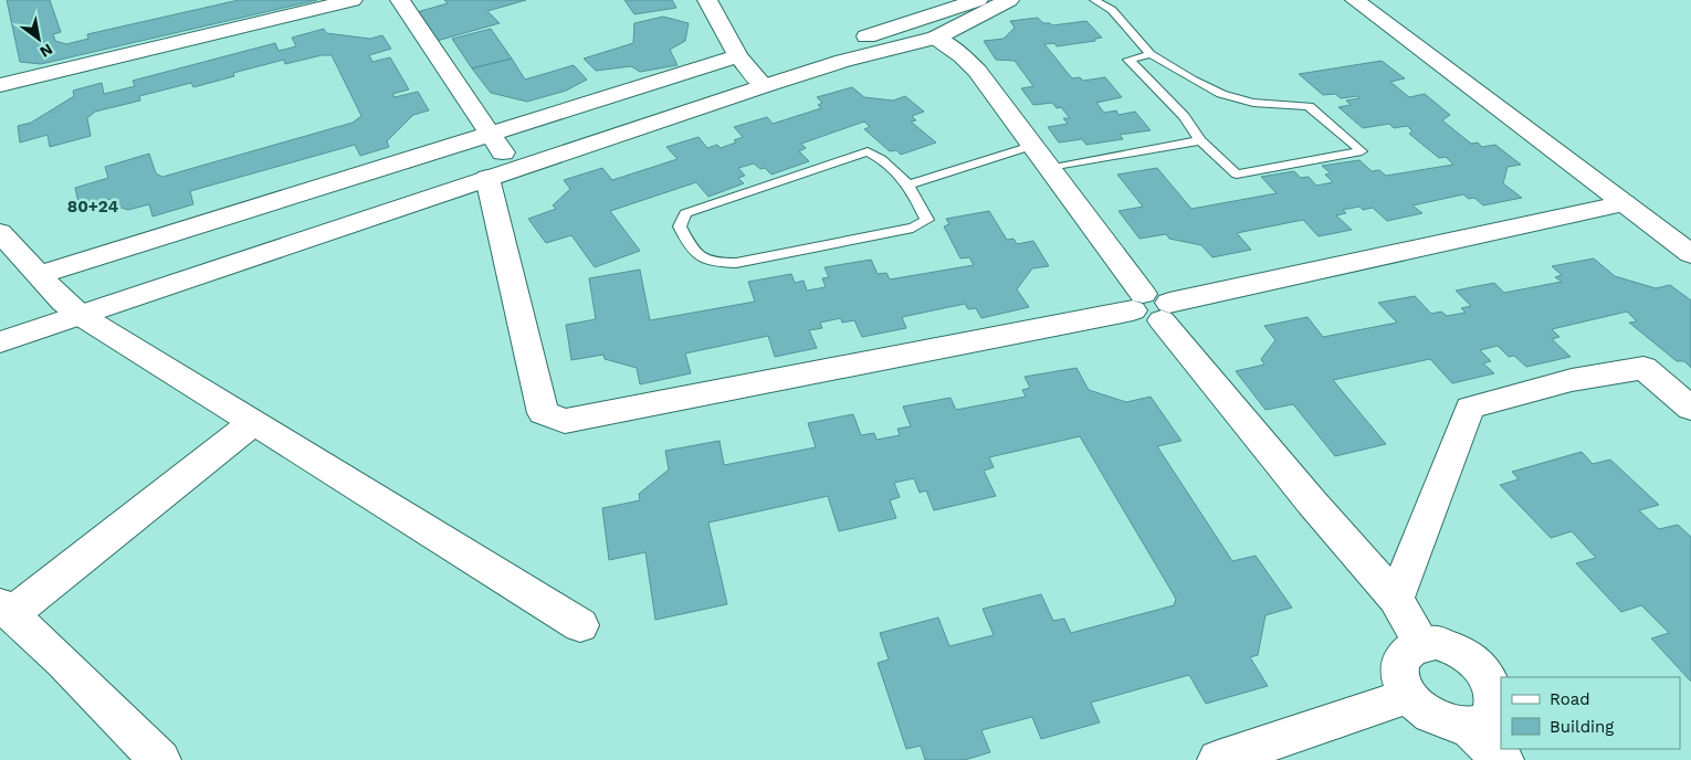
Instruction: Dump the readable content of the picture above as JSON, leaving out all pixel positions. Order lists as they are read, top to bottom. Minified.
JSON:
{"districts":["80+24"],"legend":["Road","Building"],"north":"bottom right"}
